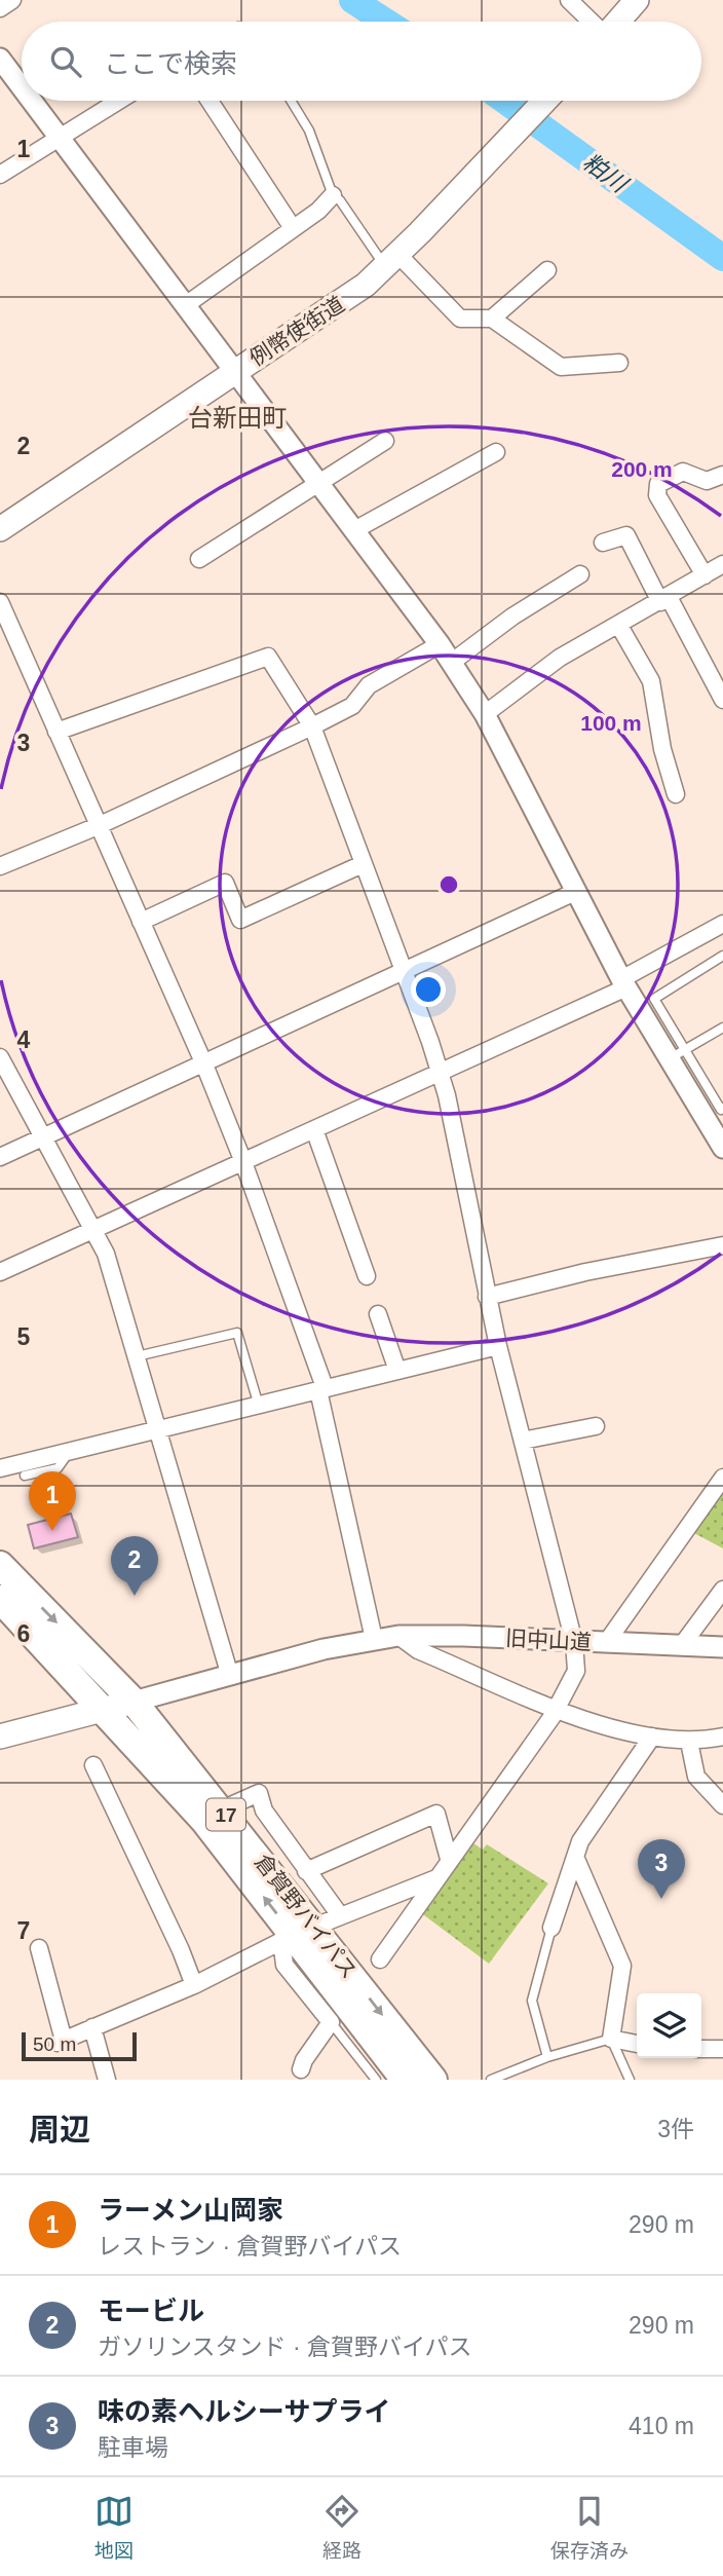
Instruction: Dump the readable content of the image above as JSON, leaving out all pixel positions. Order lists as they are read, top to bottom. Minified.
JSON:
{"streets":{"highway":["17","倉賀野バイパス"],"main road":["例幣使街道"],"street":["旧中山道"]},"districts":["台新田町"],"water":["粕川"],"scale_bar":"50 m","page":{"search":"ここで検索","pins":["1","2","3"],"scale":"50 m","heading":["周辺","3件"],"list":[{"mark":"1","name":"ラーメン山岡家","note":"レストラン · 倉賀野バイパス","value":"290 m"},{"mark":"2","name":"モービル","note":"ガソリンスタンド · 倉賀野バイパス","value":"290 m"},{"mark":"3","name":"味の素ヘルシーサプライ","note":"駐車場","value":"410 m"}],"nav":["地図","経路","保存済み"]},"grid":{"rows":["1","2","3","4","5","6","7"]},"rings":["200 m","100 m"]}
